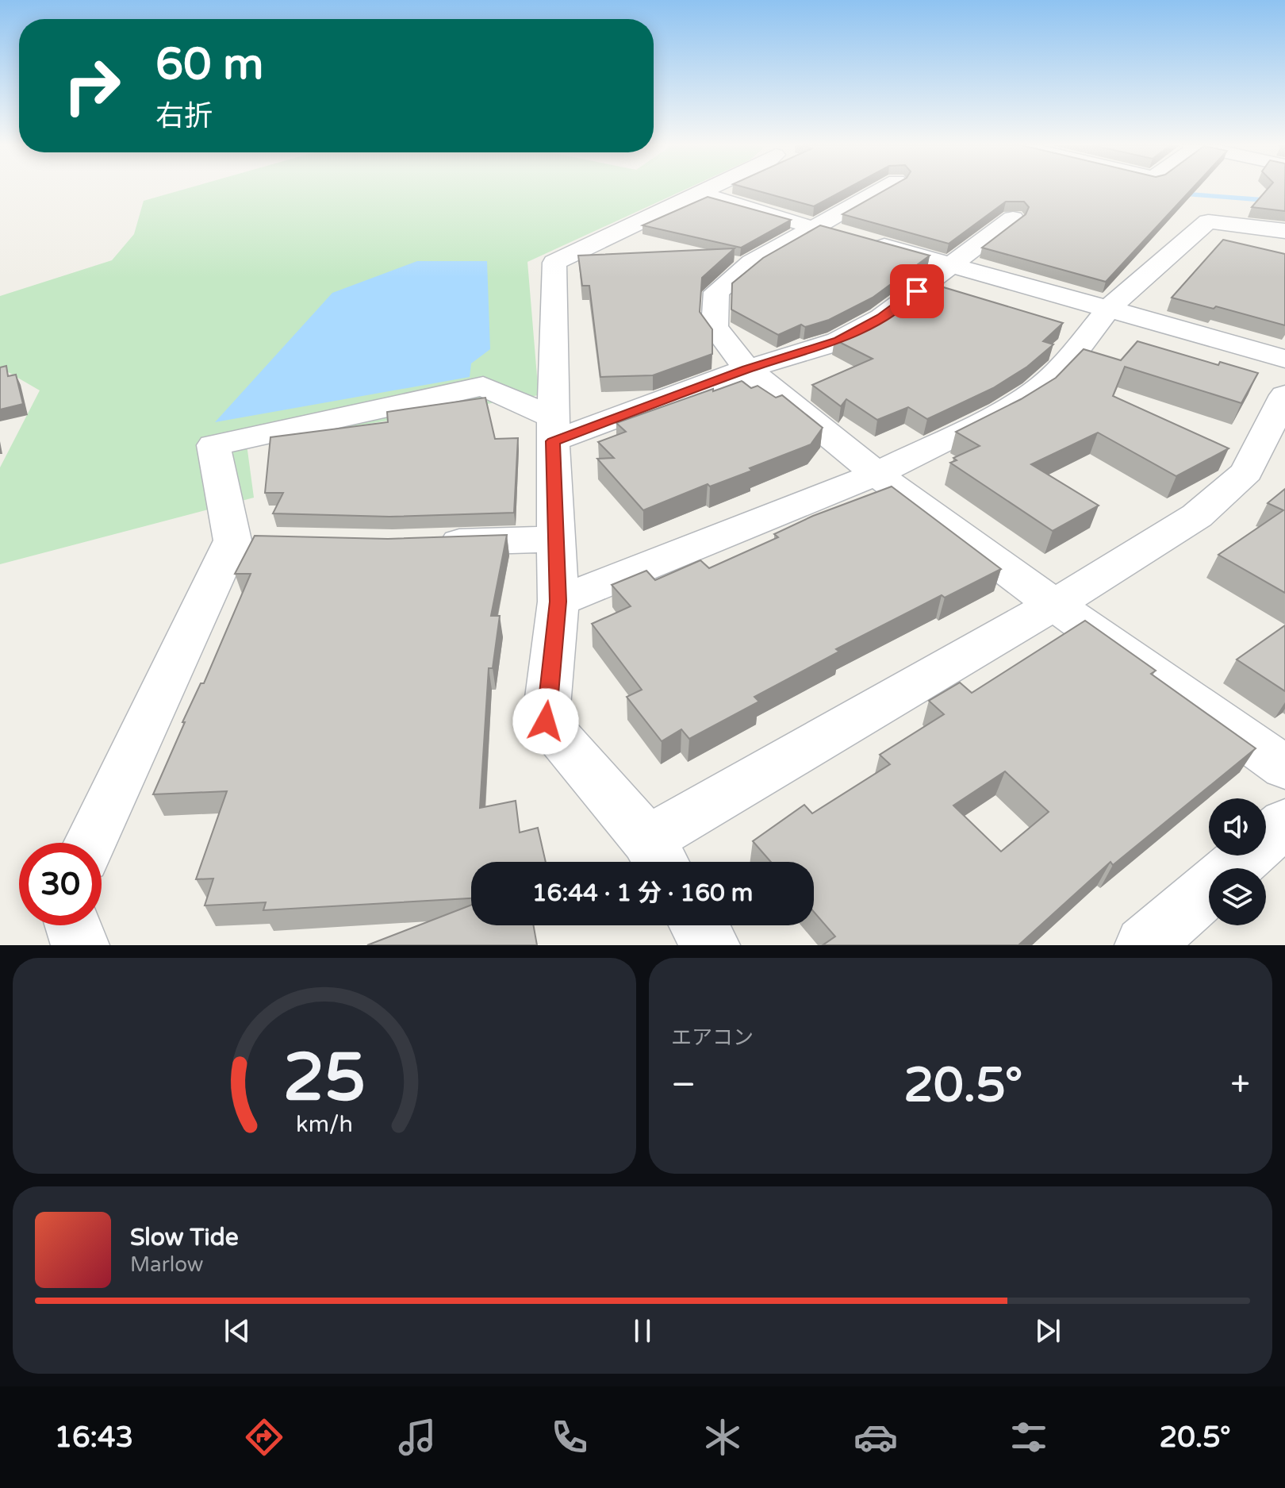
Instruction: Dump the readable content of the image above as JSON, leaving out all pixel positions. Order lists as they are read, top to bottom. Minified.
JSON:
{"page":{"turn":["60 m","右折"],"limit":"30","trip":"16:44 · 1 分 · 160 m","tile":"エアコン","heat":["−","20.5°","+"],"song":["Slow Tide","Marlow"],"tabs":["16:43","20.5°"],"gauge":["25","km/h"]}}
